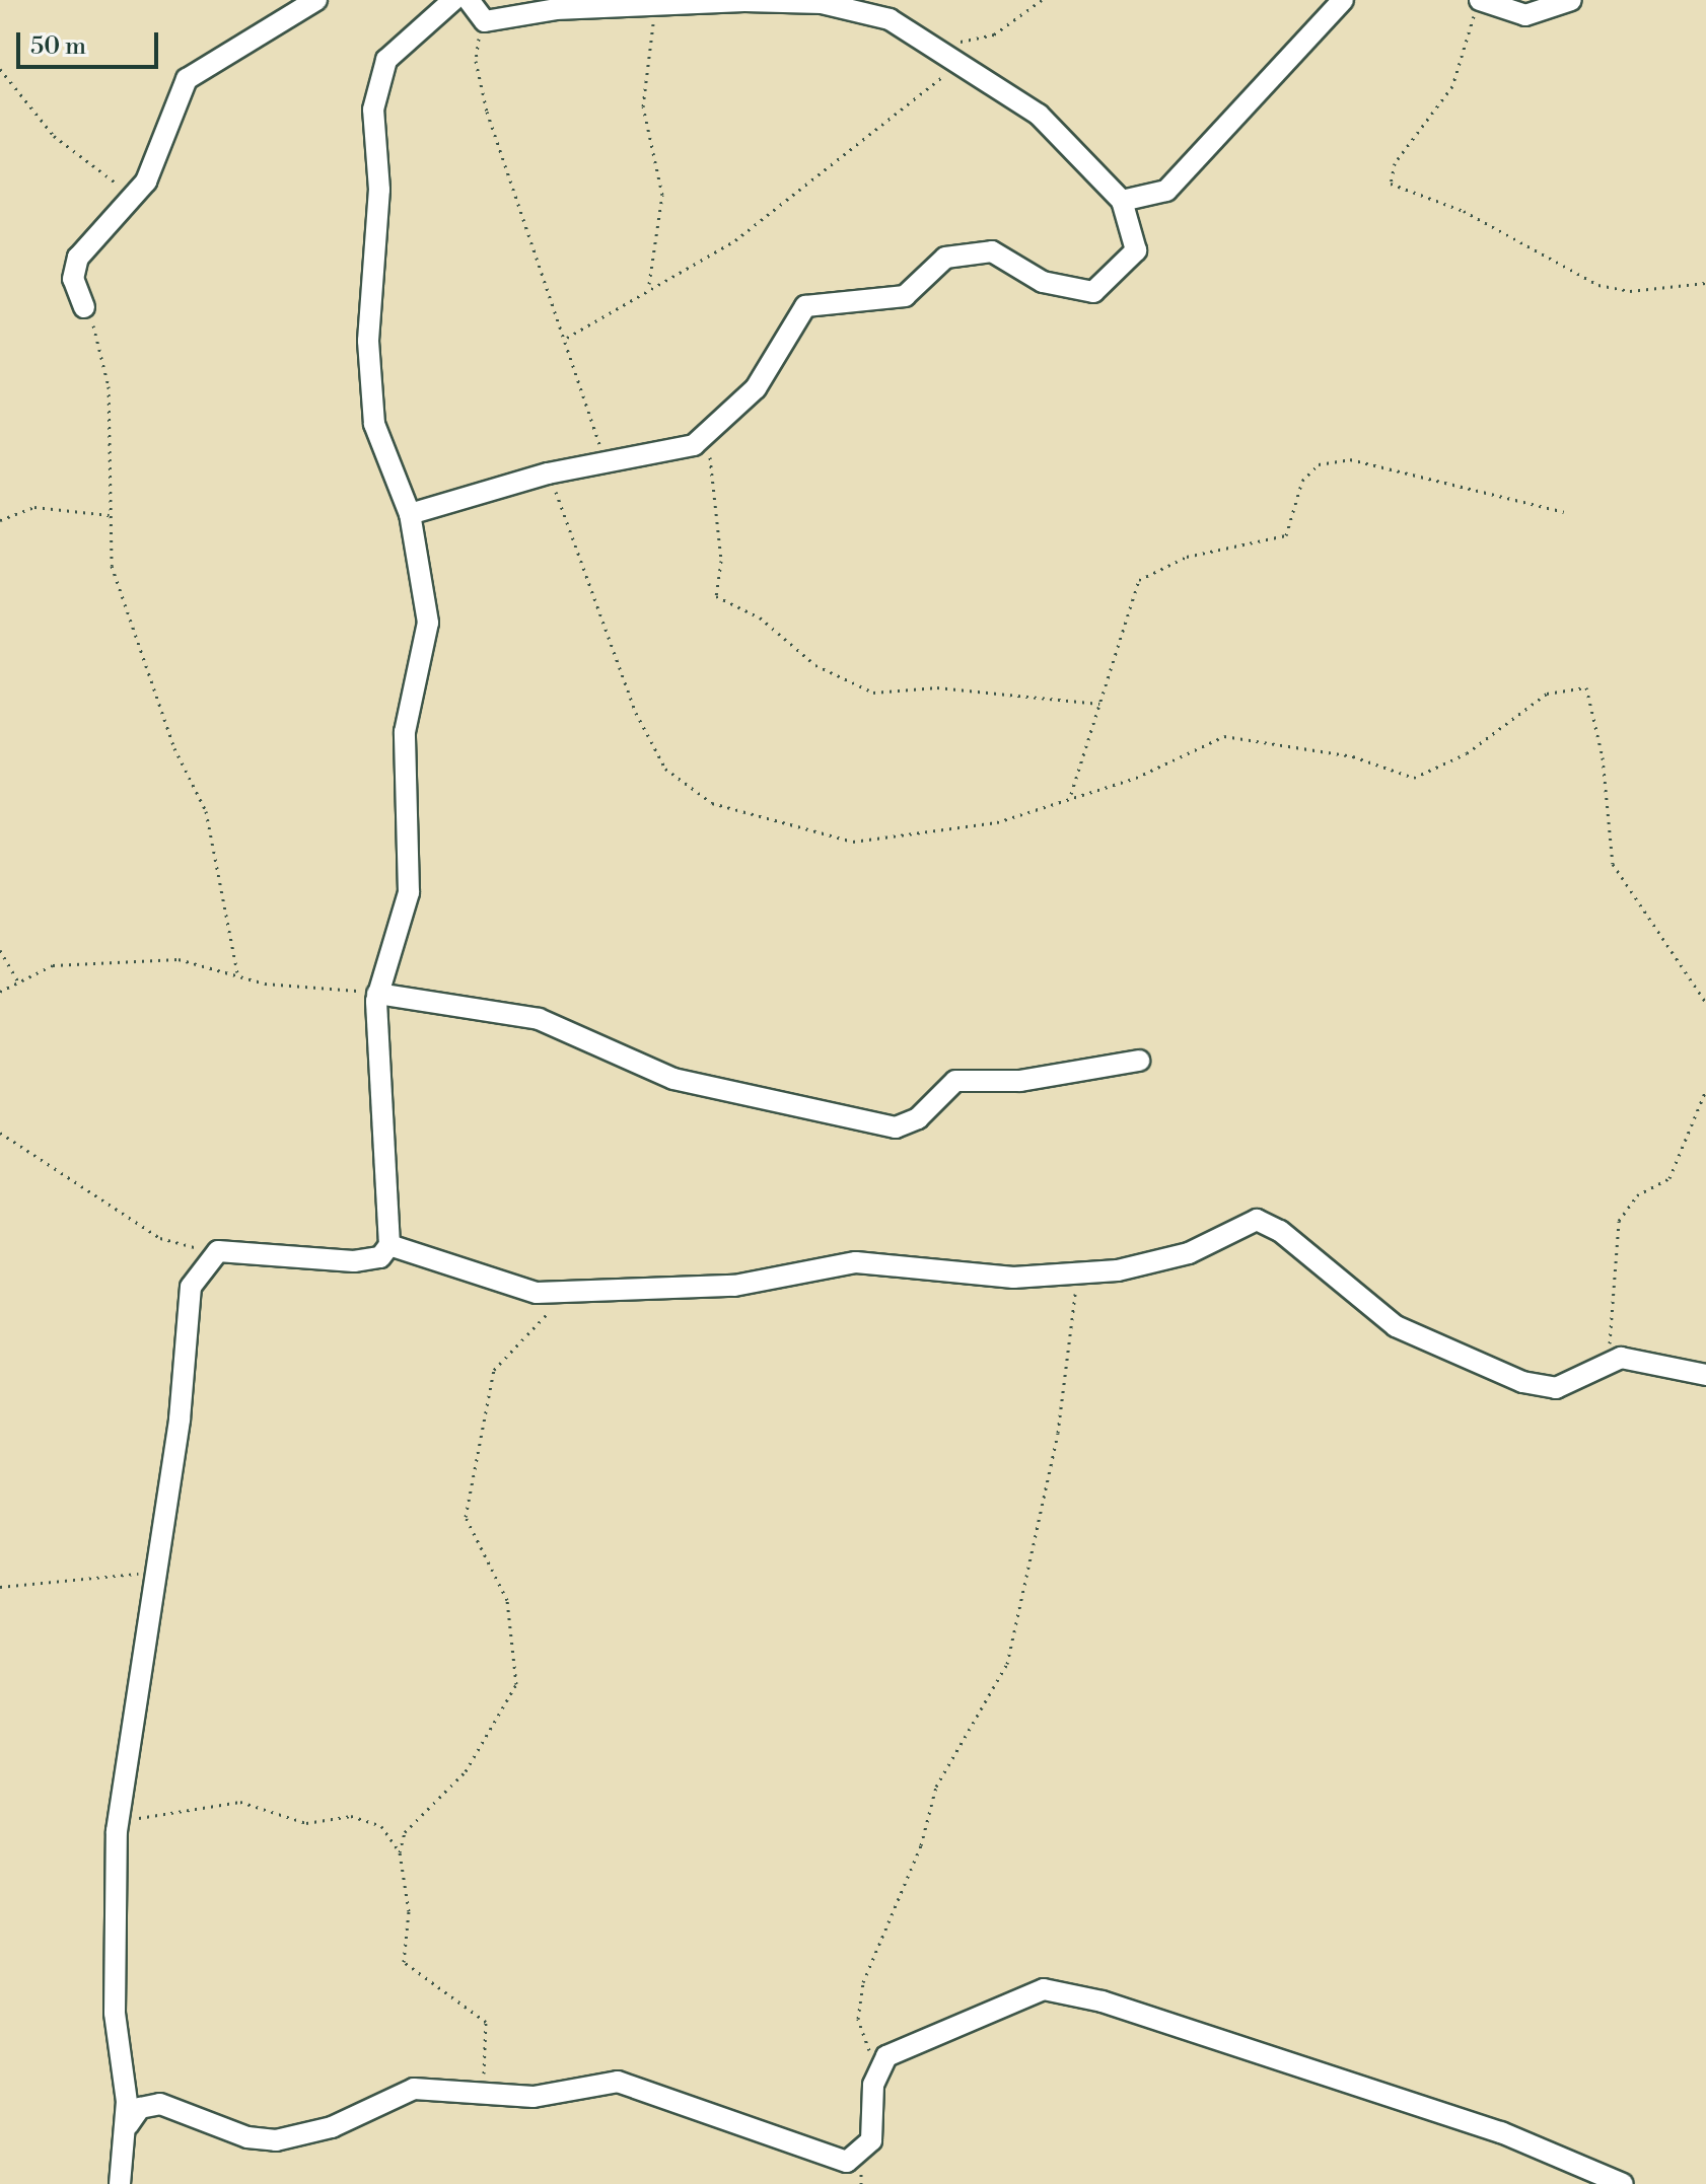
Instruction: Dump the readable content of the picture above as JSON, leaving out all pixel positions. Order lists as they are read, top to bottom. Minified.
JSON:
{"scale_bar":"50 m"}
